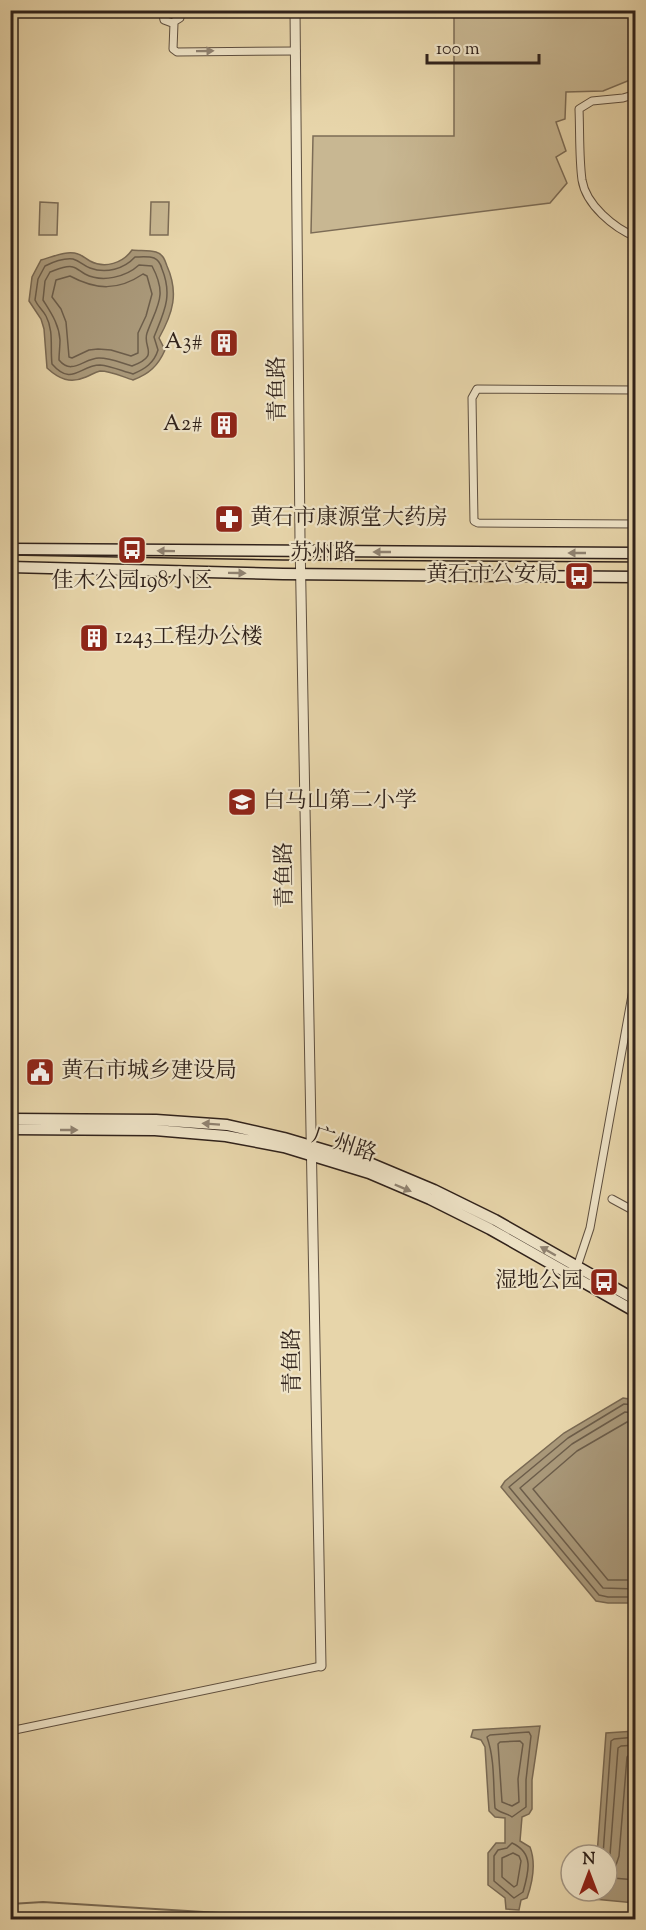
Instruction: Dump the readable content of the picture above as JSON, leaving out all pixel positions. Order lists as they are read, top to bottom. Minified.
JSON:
{"streets":{"main road":["苏州路","广州路"],"street":["青鱼路"]},"crossings":[["青鱼路","苏州路"],["青鱼路","广州路"]],"places":{"building":["A3#","A2#","1243工程办公楼"],"pharmacy":["黄石市康源堂大药房"],"bus stop":["佳木公园198小区","黄石市公安局","湿地公园"],"school or university":["白马山第二小学"],"public building":["黄石市城乡建设局"]},"scale_bar":"100 m","north":"top"}
